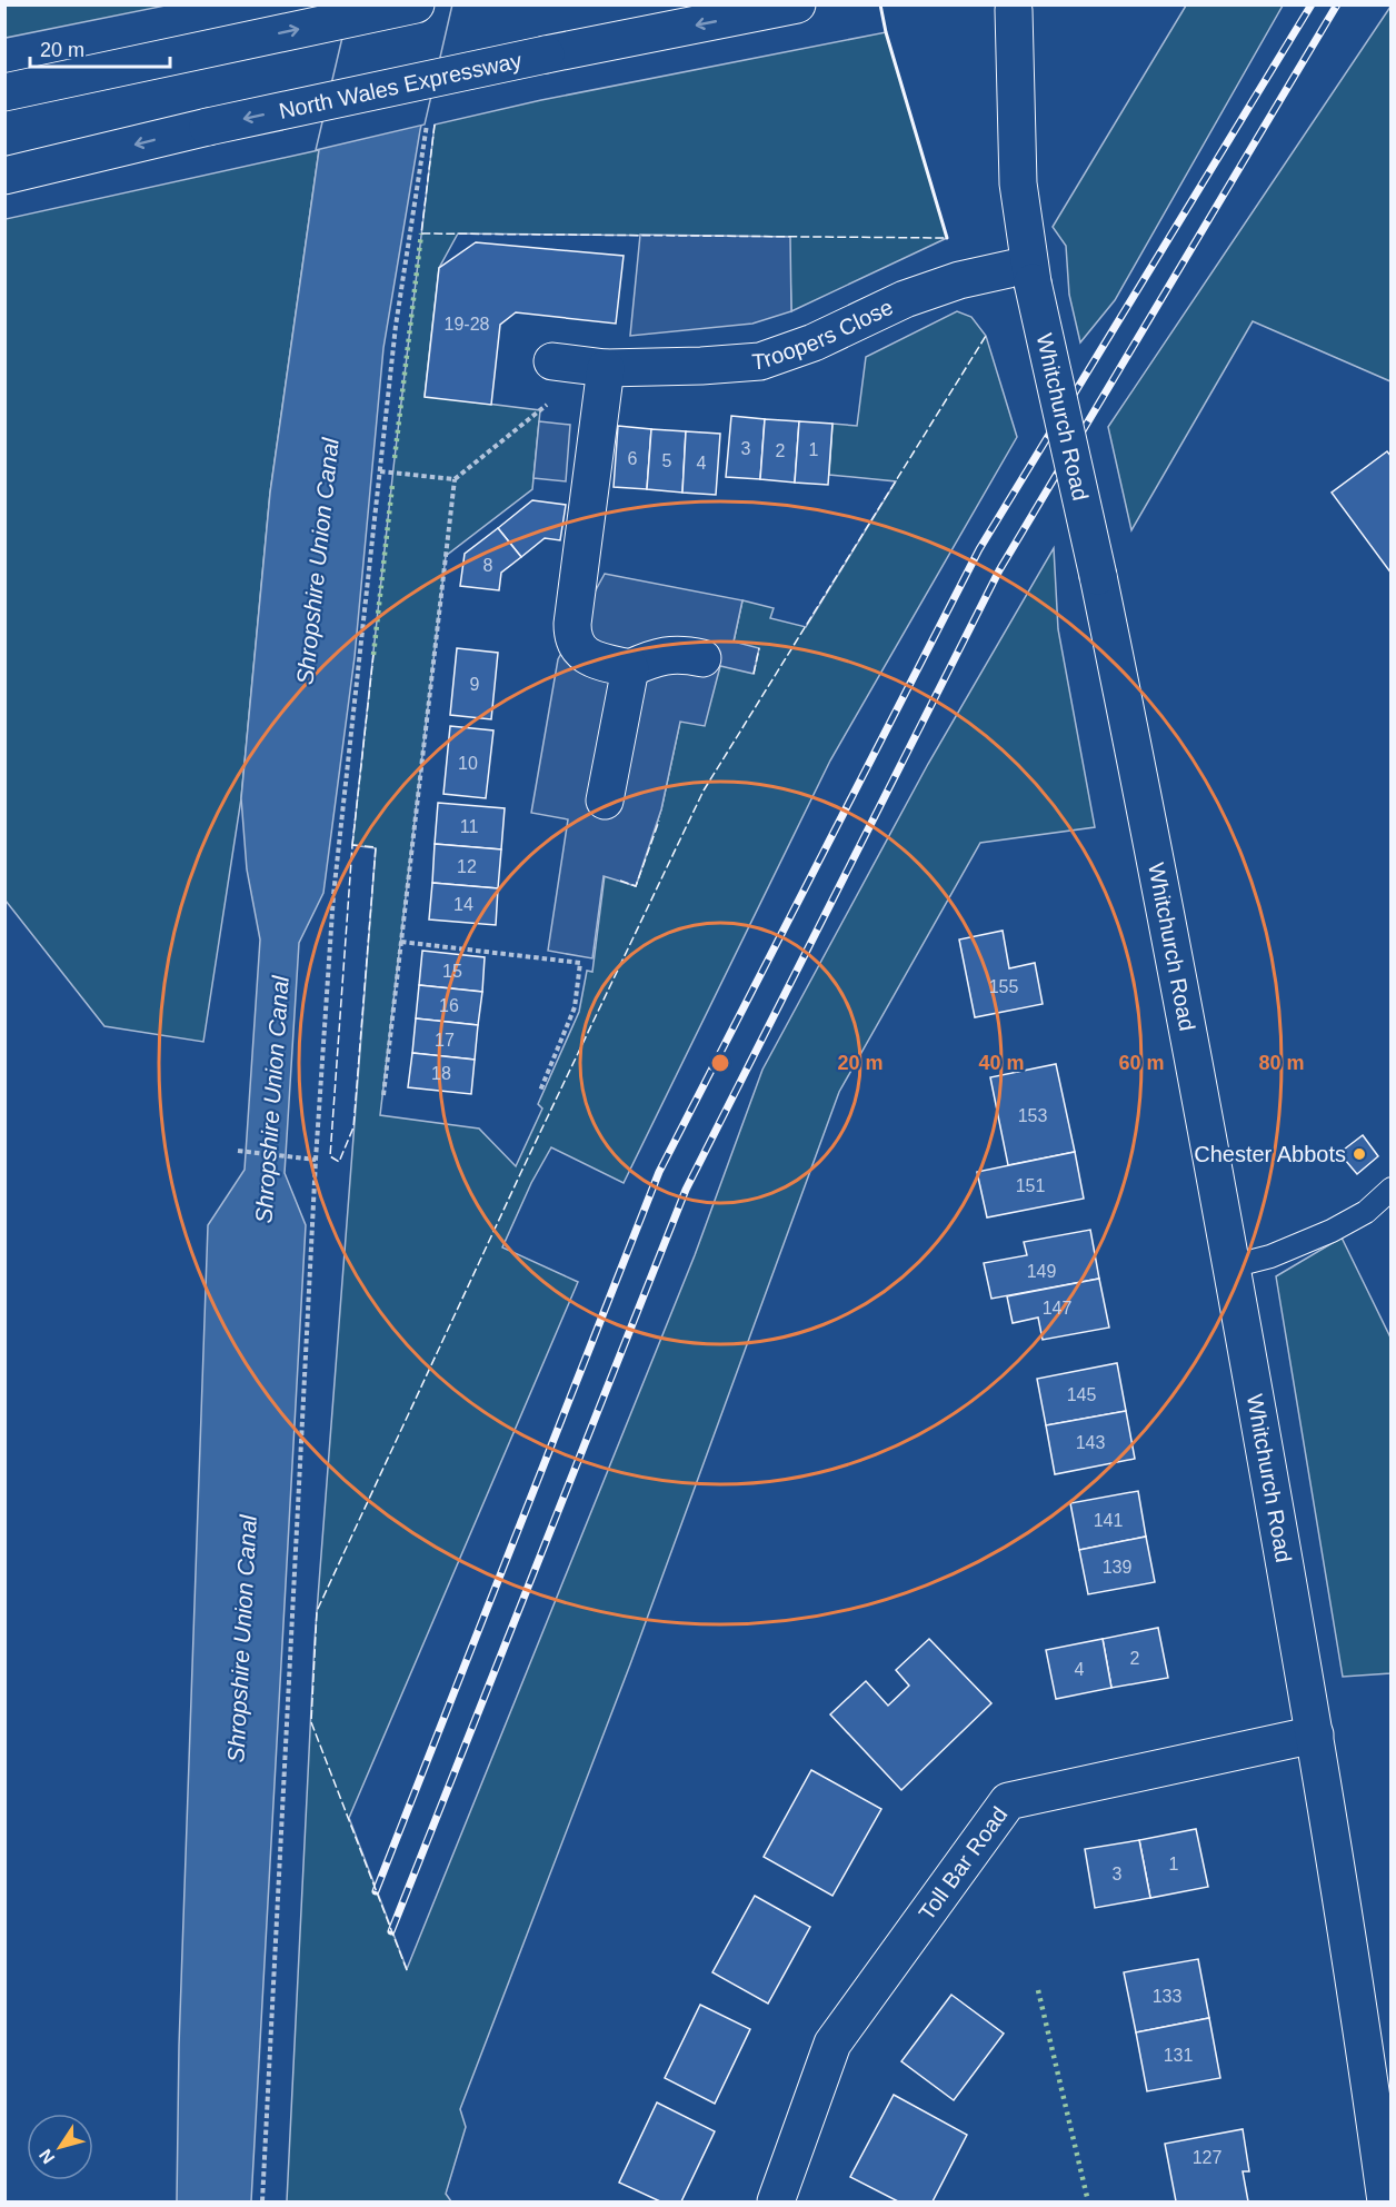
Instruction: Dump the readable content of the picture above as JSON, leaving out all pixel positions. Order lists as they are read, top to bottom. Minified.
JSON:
{"streets":{"main road":["North Wales Expressway","Troopers Close","Whitchurch Road","Toll Bar Road"]},"crossings":[["Troopers Close","Whitchurch Road"],["Whitchurch Road","Toll Bar Road"]],"water":["Shropshire Union Canal"],"places":["Chester Abbots"],"house_numbers":["19-28","3","1","2","6","5","4","8","9","10","11","12","14","15","155","16","17","18","153","151","149","147","145","143","141","139","2","4","1","3","133","131","127"],"scale_bar":"20 m","north":"bottom left","rings":["20 m","40 m","60 m","80 m"]}
